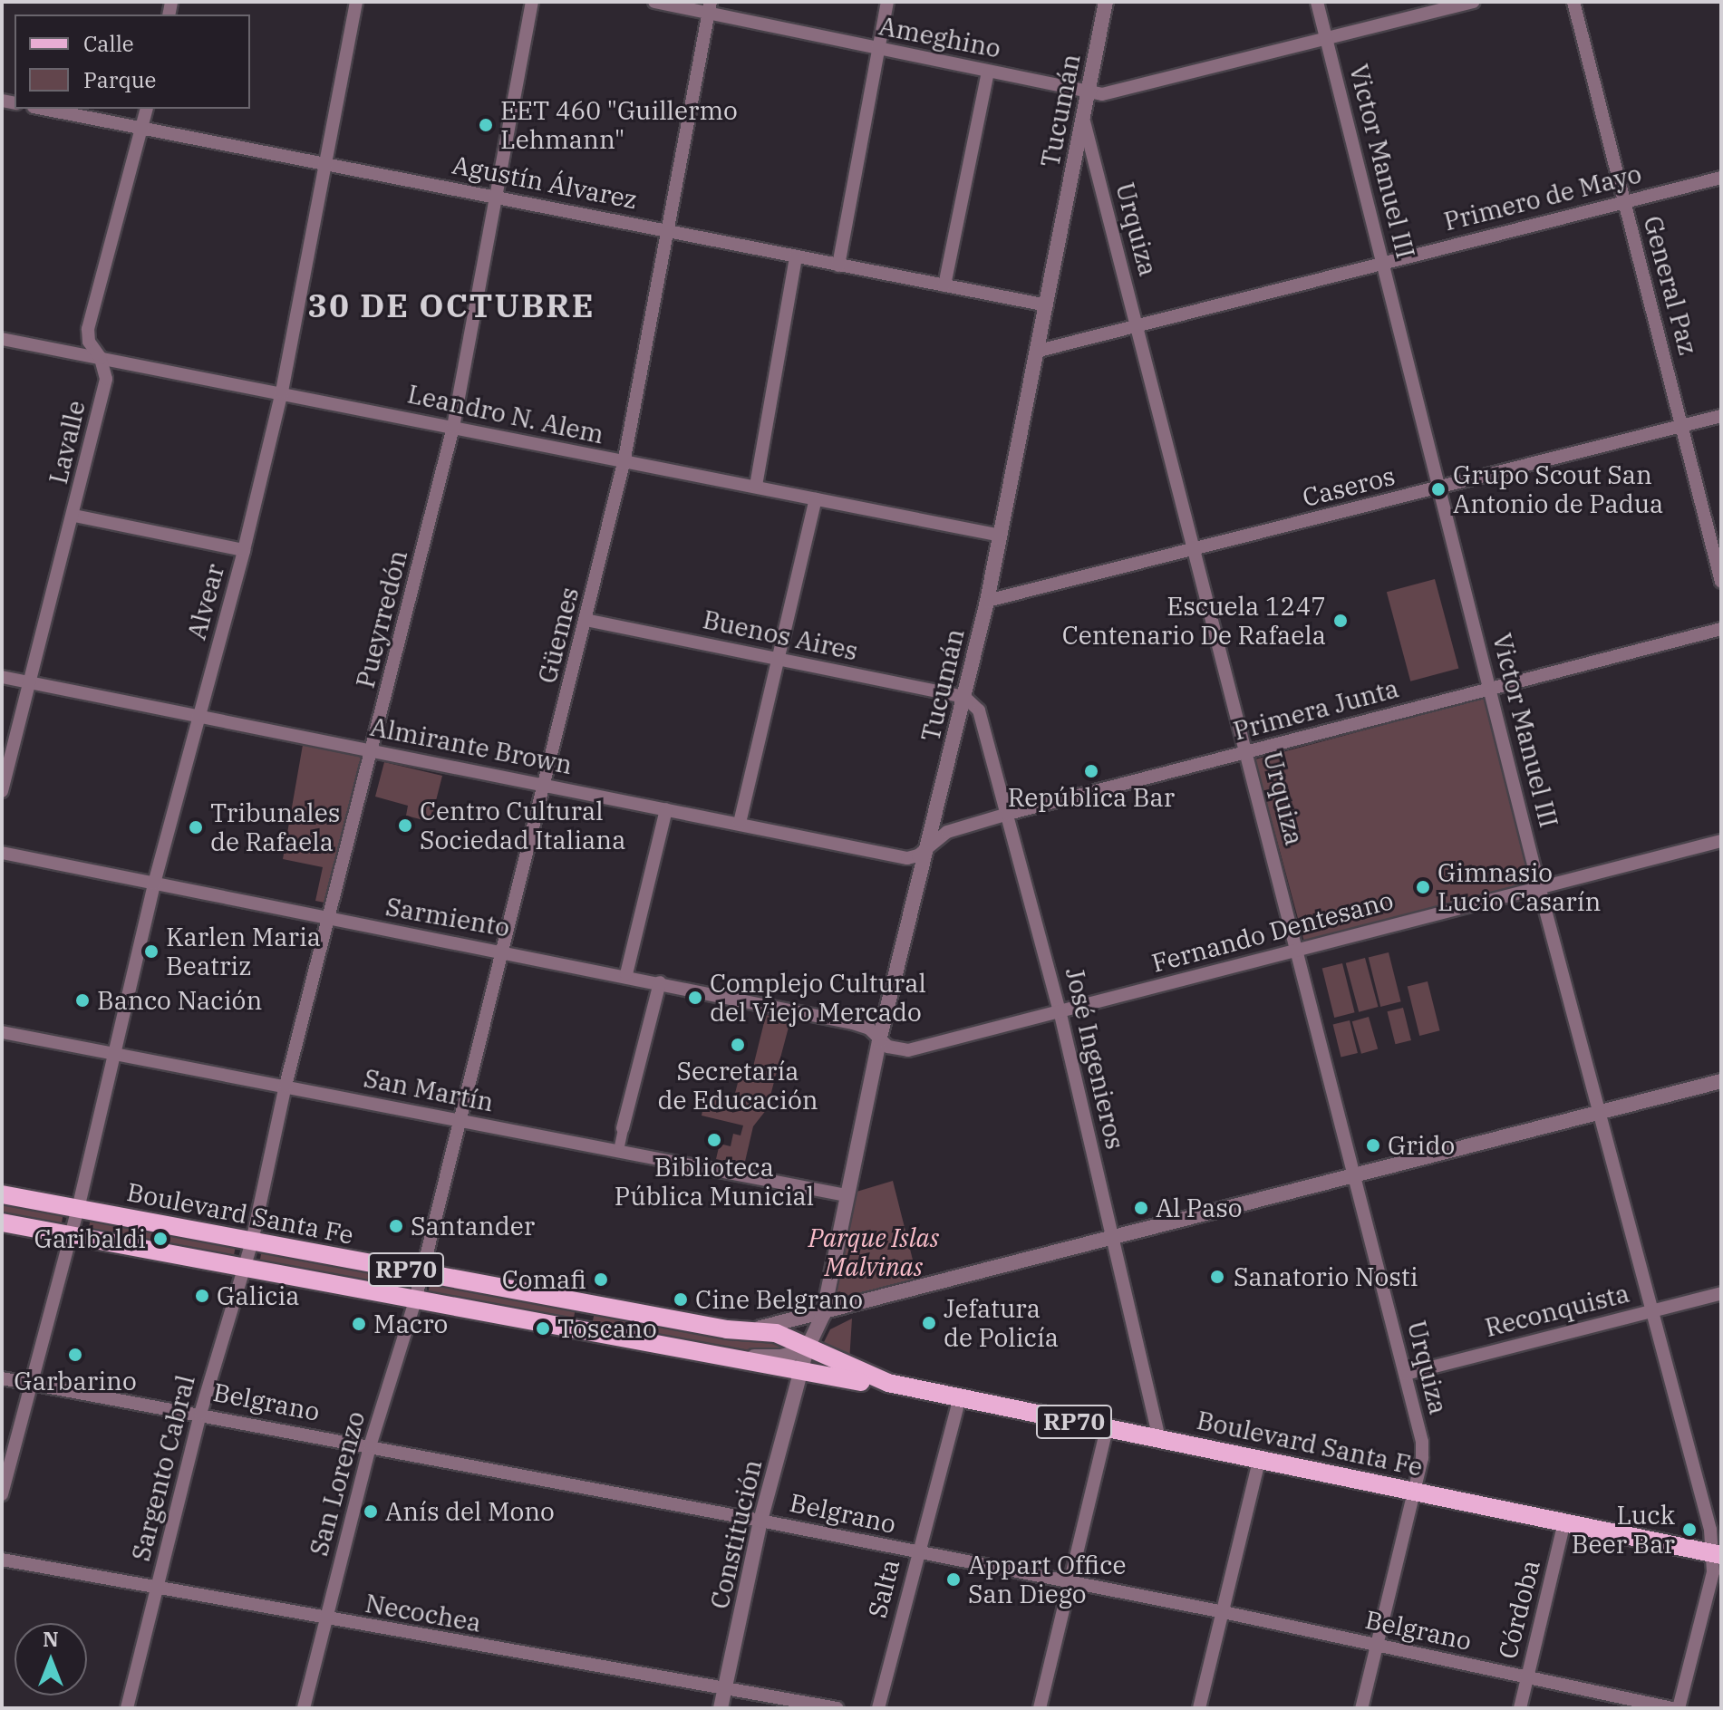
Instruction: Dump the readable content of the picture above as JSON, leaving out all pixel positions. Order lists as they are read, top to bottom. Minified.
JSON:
{"streets":{"main road":["Boulevard Santa Fe","RP70"],"street":["Ameghino","Tucumán","Victor Manuel III","Agustín Álvarez","Primero de Mayo","Urquiza","General Paz","Leandro N. Alem","Lavalle","Caseros","Alvear","Pueyrredón","Güemes","Buenos Aires","Primera Junta","Almirante Brown","Sarmiento","Fernando Dentesano","José Ingenieros","San Martín","Reconquista","Belgrano","Sargento Cabral","San Lorenzo","Constitución","Salta","Córdoba","Necochea"]},"crossings":[["Ameghino","Tucumán"],["Ameghino","Victor Manuel III"],["Ameghino","Güemes"],["Tucumán","Agustín Álvarez"],["Tucumán","Primero de Mayo"],["Tucumán","Urquiza"],["Tucumán","Leandro N. Alem"],["Tucumán","Caseros"],["Tucumán","Buenos Aires"],["Tucumán","Primera Junta"],["Tucumán","Almirante Brown"],["Tucumán","Sarmiento"],["Tucumán","Fernando Dentesano"],["Tucumán","José Ingenieros"],["Tucumán","San Martín"],["Tucumán","Boulevard Santa Fe"],["Tucumán","Constitución"],["Victor Manuel III","Primero de Mayo"],["Victor Manuel III","Caseros"],["Victor Manuel III","Primera Junta"],["Victor Manuel III","Fernando Dentesano"],["Victor Manuel III","Boulevard Santa Fe"],["Victor Manuel III","Reconquista"],["Agustín Álvarez","Lavalle"],["Agustín Álvarez","Alvear"],["Agustín Álvarez","Pueyrredón"],["Agustín Álvarez","Güemes"],["Primero de Mayo","Urquiza"],["Primero de Mayo","General Paz"],["Urquiza","Caseros"],["Urquiza","Primera Junta"],["Urquiza","Fernando Dentesano"],["Urquiza","Boulevard Santa Fe"],["Urquiza","Reconquista"],["Urquiza","Belgrano"],["General Paz","Caseros"],["Leandro N. Alem","Lavalle"],["Leandro N. Alem","Alvear"],["Leandro N. Alem","Pueyrredón"],["Leandro N. Alem","Güemes"],["Lavalle","Almirante Brown"],["Alvear","Almirante Brown"],["Alvear","Sarmiento"],["Alvear","San Martín"],["Alvear","Boulevard Santa Fe"],["Alvear","Belgrano"],["Pueyrredón","Almirante Brown"],["Pueyrredón","Sarmiento"],["Pueyrredón","San Martín"],["Pueyrredón","Boulevard Santa Fe"],["Pueyrredón","Sargento Cabral"],["Güemes","Buenos Aires"],["Güemes","Almirante Brown"],["Güemes","Sarmiento"],["Güemes","San Martín"],["Güemes","Boulevard Santa Fe"],["Güemes","San Lorenzo"],["Buenos Aires","José Ingenieros"],["Primera Junta","Almirante Brown"],["Primera Junta","José Ingenieros"],["Sarmiento","Fernando Dentesano"],["Fernando Dentesano","José Ingenieros"],["José Ingenieros","Boulevard Santa Fe"],["Boulevard Santa Fe","Sargento Cabral"],["Boulevard Santa Fe","San Lorenzo"],["Boulevard Santa Fe","Constitución"],["Boulevard Santa Fe","Salta"],["Boulevard Santa Fe","Córdoba"],["Belgrano","Sargento Cabral"],["Belgrano","San Lorenzo"],["Belgrano","Constitución"],["Belgrano","Salta"],["Belgrano","Córdoba"],["Sargento Cabral","Necochea"],["San Lorenzo","Necochea"],["Constitución","Necochea"]],"districts":["30 DE OCTUBRE"],"parks":["Parque Islas Malvinas"],"places":["EET 460 \"Guillermo Lehmann\"","Grupo Scout San Antonio de Padua","Escuela 1247 Centenario De Rafaela","República Bar","Centro Cultural Sociedad Italiana","Tribunales de Rafaela","Gimnasio Lucio Casarín","Karlen Maria Beatriz","Complejo Cultural del Viejo Mercado","Banco Nación","Secretaría de Educación","Biblioteca Pública Municial","Grido","Al Paso","Santander","Garibaldi","Sanatorio Nosti","Comafi","Galicia","Cine Belgrano","Jefatura de Policía","Macro","Toscano","Garbarino","Anís del Mono","Luck Beer Bar","Appart Office San Diego"],"legend":["Calle","Parque"],"north":"top"}
